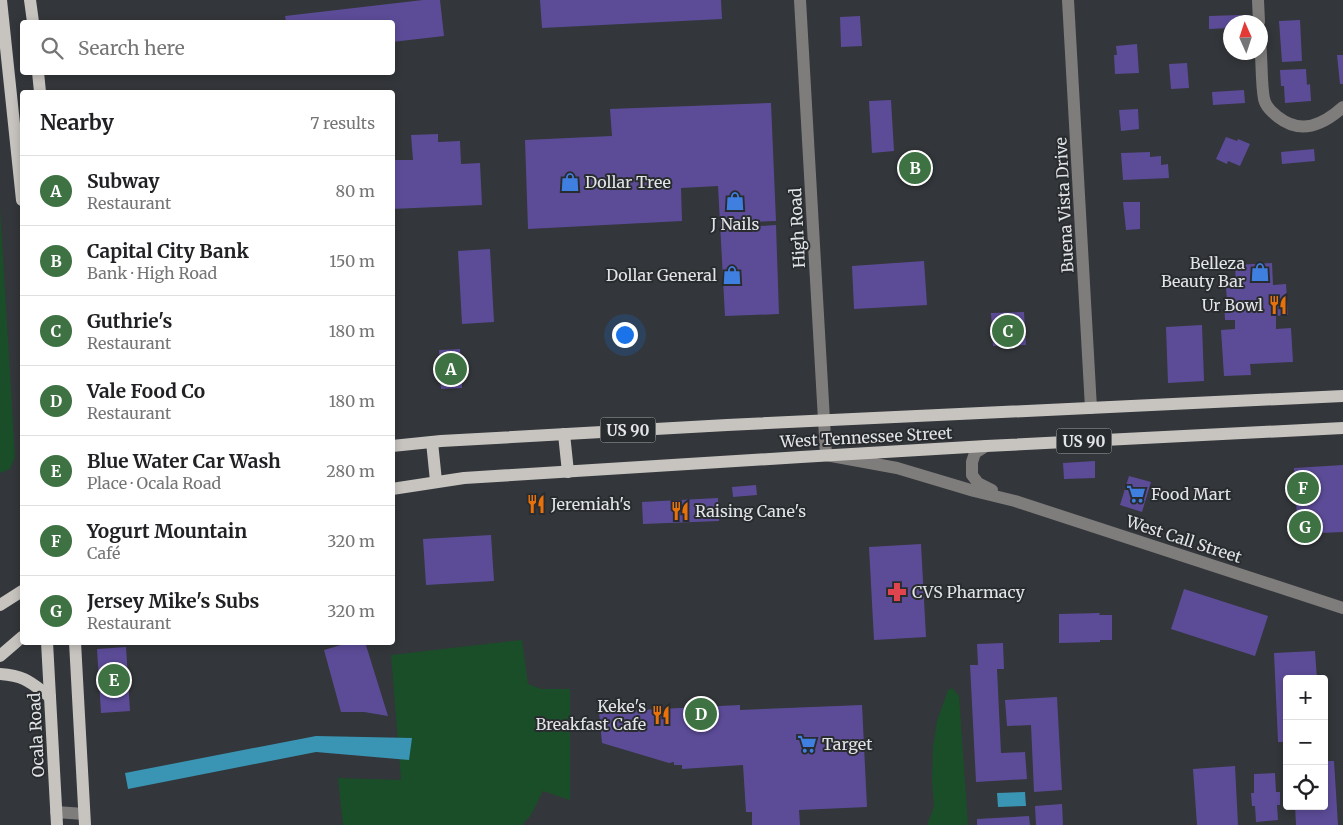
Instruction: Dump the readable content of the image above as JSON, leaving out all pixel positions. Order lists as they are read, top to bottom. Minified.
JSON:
{"streets":{"main road":["US 90","West Tennessee Street","Ocala Road"],"street":["Buena Vista Drive","High Road","West Call Street"]},"crossings":[["Buena Vista Drive","West Tennessee Street"],["High Road","West Tennessee Street"],["High Road","West Call Street"],["West Tennessee Street","West Call Street"]],"places":{"shop":["Dollar Tree","J Nails","Belleza Beauty Bar","Dollar General"],"restaurant":["Ur Bowl","Jeremiah's","Raising Cane's","Keke's Breakfast Cafe"],"supermarket":["Food Mart","Target"],"pharmacy":["CVS Pharmacy"]},"north":"top","page":{"search":"Search here","heading":["Nearby","7 results"],"pins":["B","C","A","F","G","E","D"],"list":[{"mark":"A","name":"Subway","note":"Restaurant","value":"80 m"},{"mark":"B","name":"Capital City Bank","note":"Bank · High Road","value":"150 m"},{"mark":"C","name":"Guthrie's","note":"Restaurant","value":"180 m"},{"mark":"D","name":"Vale Food Co","note":"Restaurant","value":"180 m"},{"mark":"E","name":"Blue Water Car Wash","note":"Place · Ocala Road","value":"280 m"},{"mark":"F","name":"Yogurt Mountain","note":"Café","value":"320 m"},{"mark":"G","name":"Jersey Mike's Subs","note":"Restaurant","value":"320 m"}],"map_buttons":["+","−"]}}
